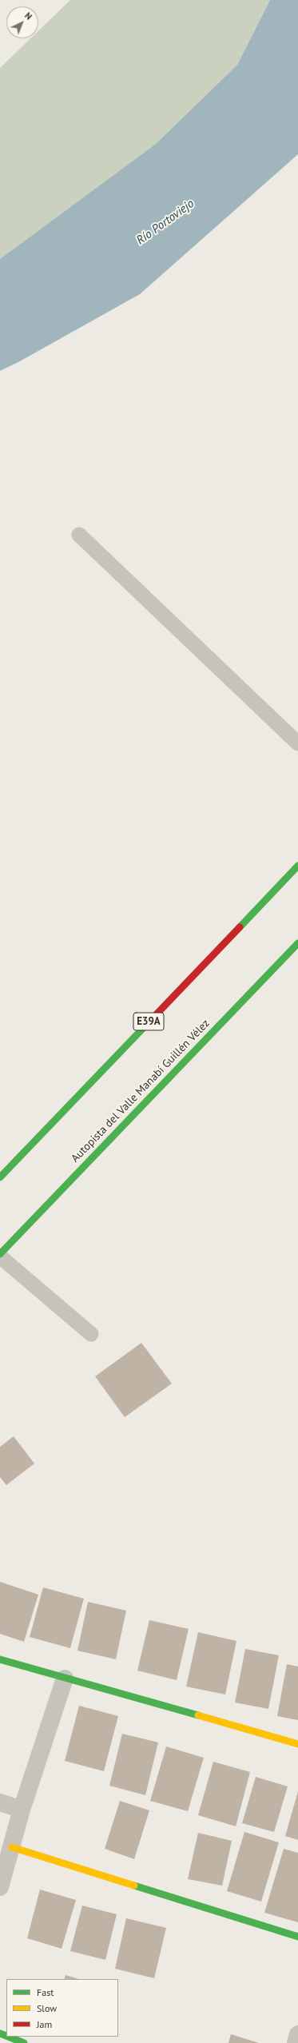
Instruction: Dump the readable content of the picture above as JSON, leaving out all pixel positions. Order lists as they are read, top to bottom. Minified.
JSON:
{"streets":{"main road":["E39A","Autopista del Valle Manabí Guillén Vélez"]},"water":["Río Portoviejo"],"legend":["Fast","Slow","Jam"],"north":"top right"}
